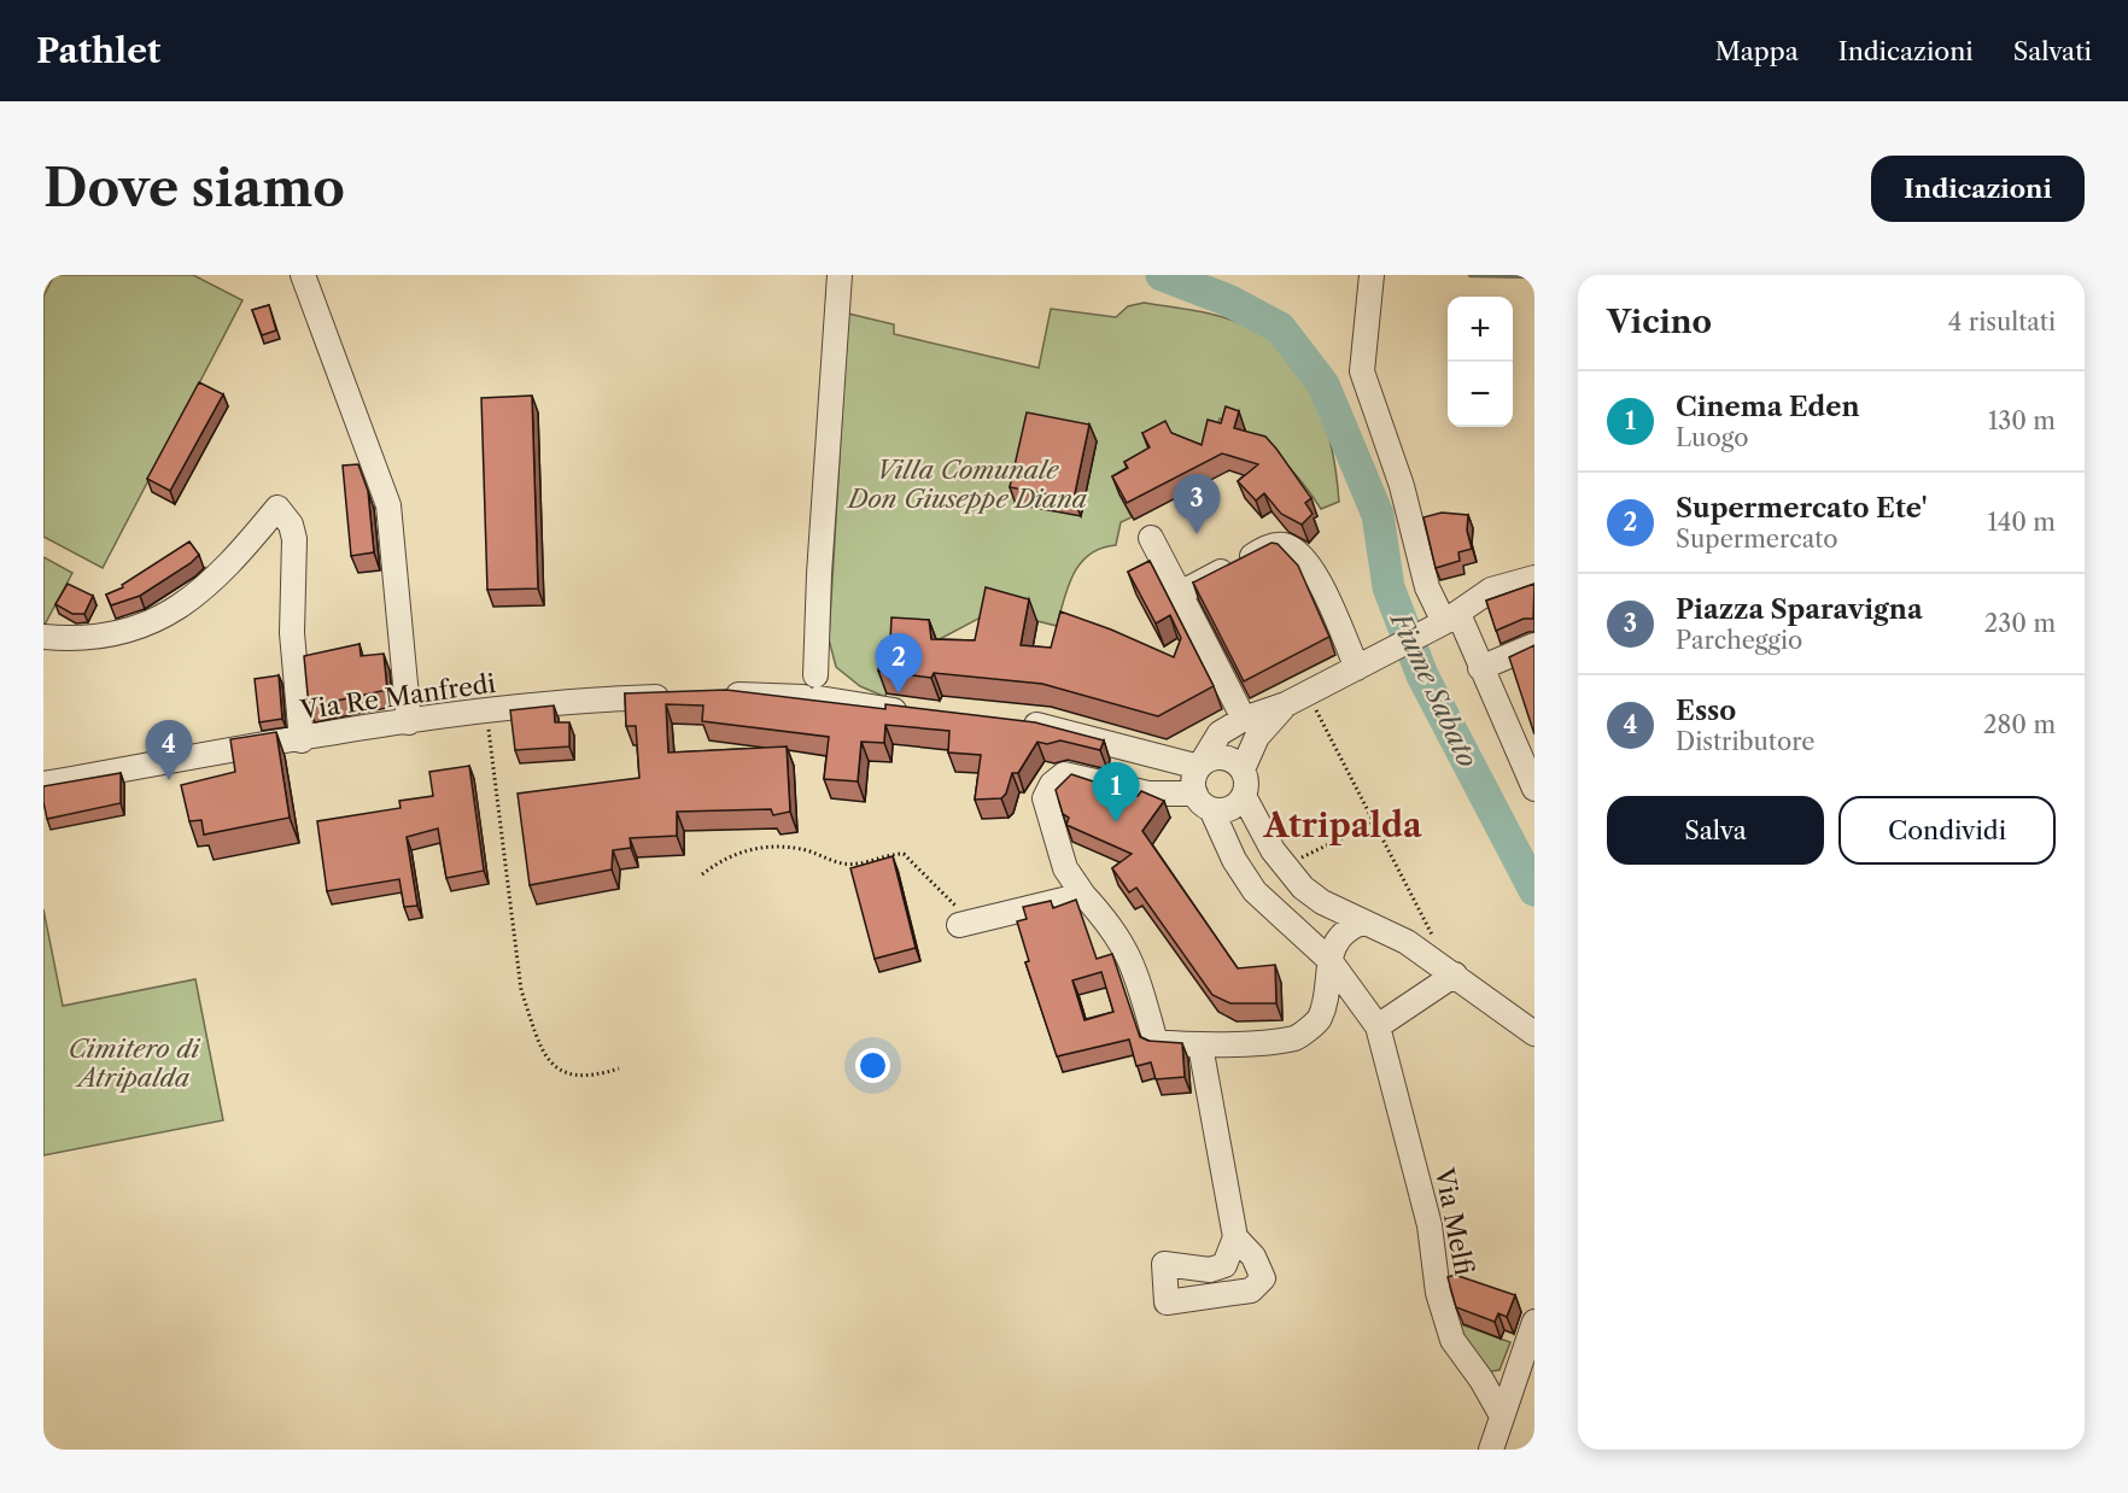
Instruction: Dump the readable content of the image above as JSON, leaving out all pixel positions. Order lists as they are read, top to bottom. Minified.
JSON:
{"streets":{"street":["Via Re Manfredi","Via Melfi"]},"districts":["Atripalda"],"water":["Fiume Sabato"],"parks":["Villa Comunale Don Giuseppe Diana","Cimitero di Atripalda"],"page":{"header":"Pathlet","nav":["Mappa","Indicazioni","Salvati"],"buttons":["Indicazioni",["Salva","Condividi"]],"title":"Dove siamo","heading":["Vicino","4 risultati"],"map_buttons":["+","−"],"list":[{"mark":"1","name":"Cinema Eden","note":"Luogo","value":"130 m"},{"mark":"2","name":"Supermercato Ete'","note":"Supermercato","value":"140 m"},{"mark":"3","name":"Piazza Sparavigna","note":"Parcheggio","value":"230 m"},{"mark":"4","name":"Esso","note":"Distributore","value":"280 m"}],"pins":["3","2","4","1"]}}
